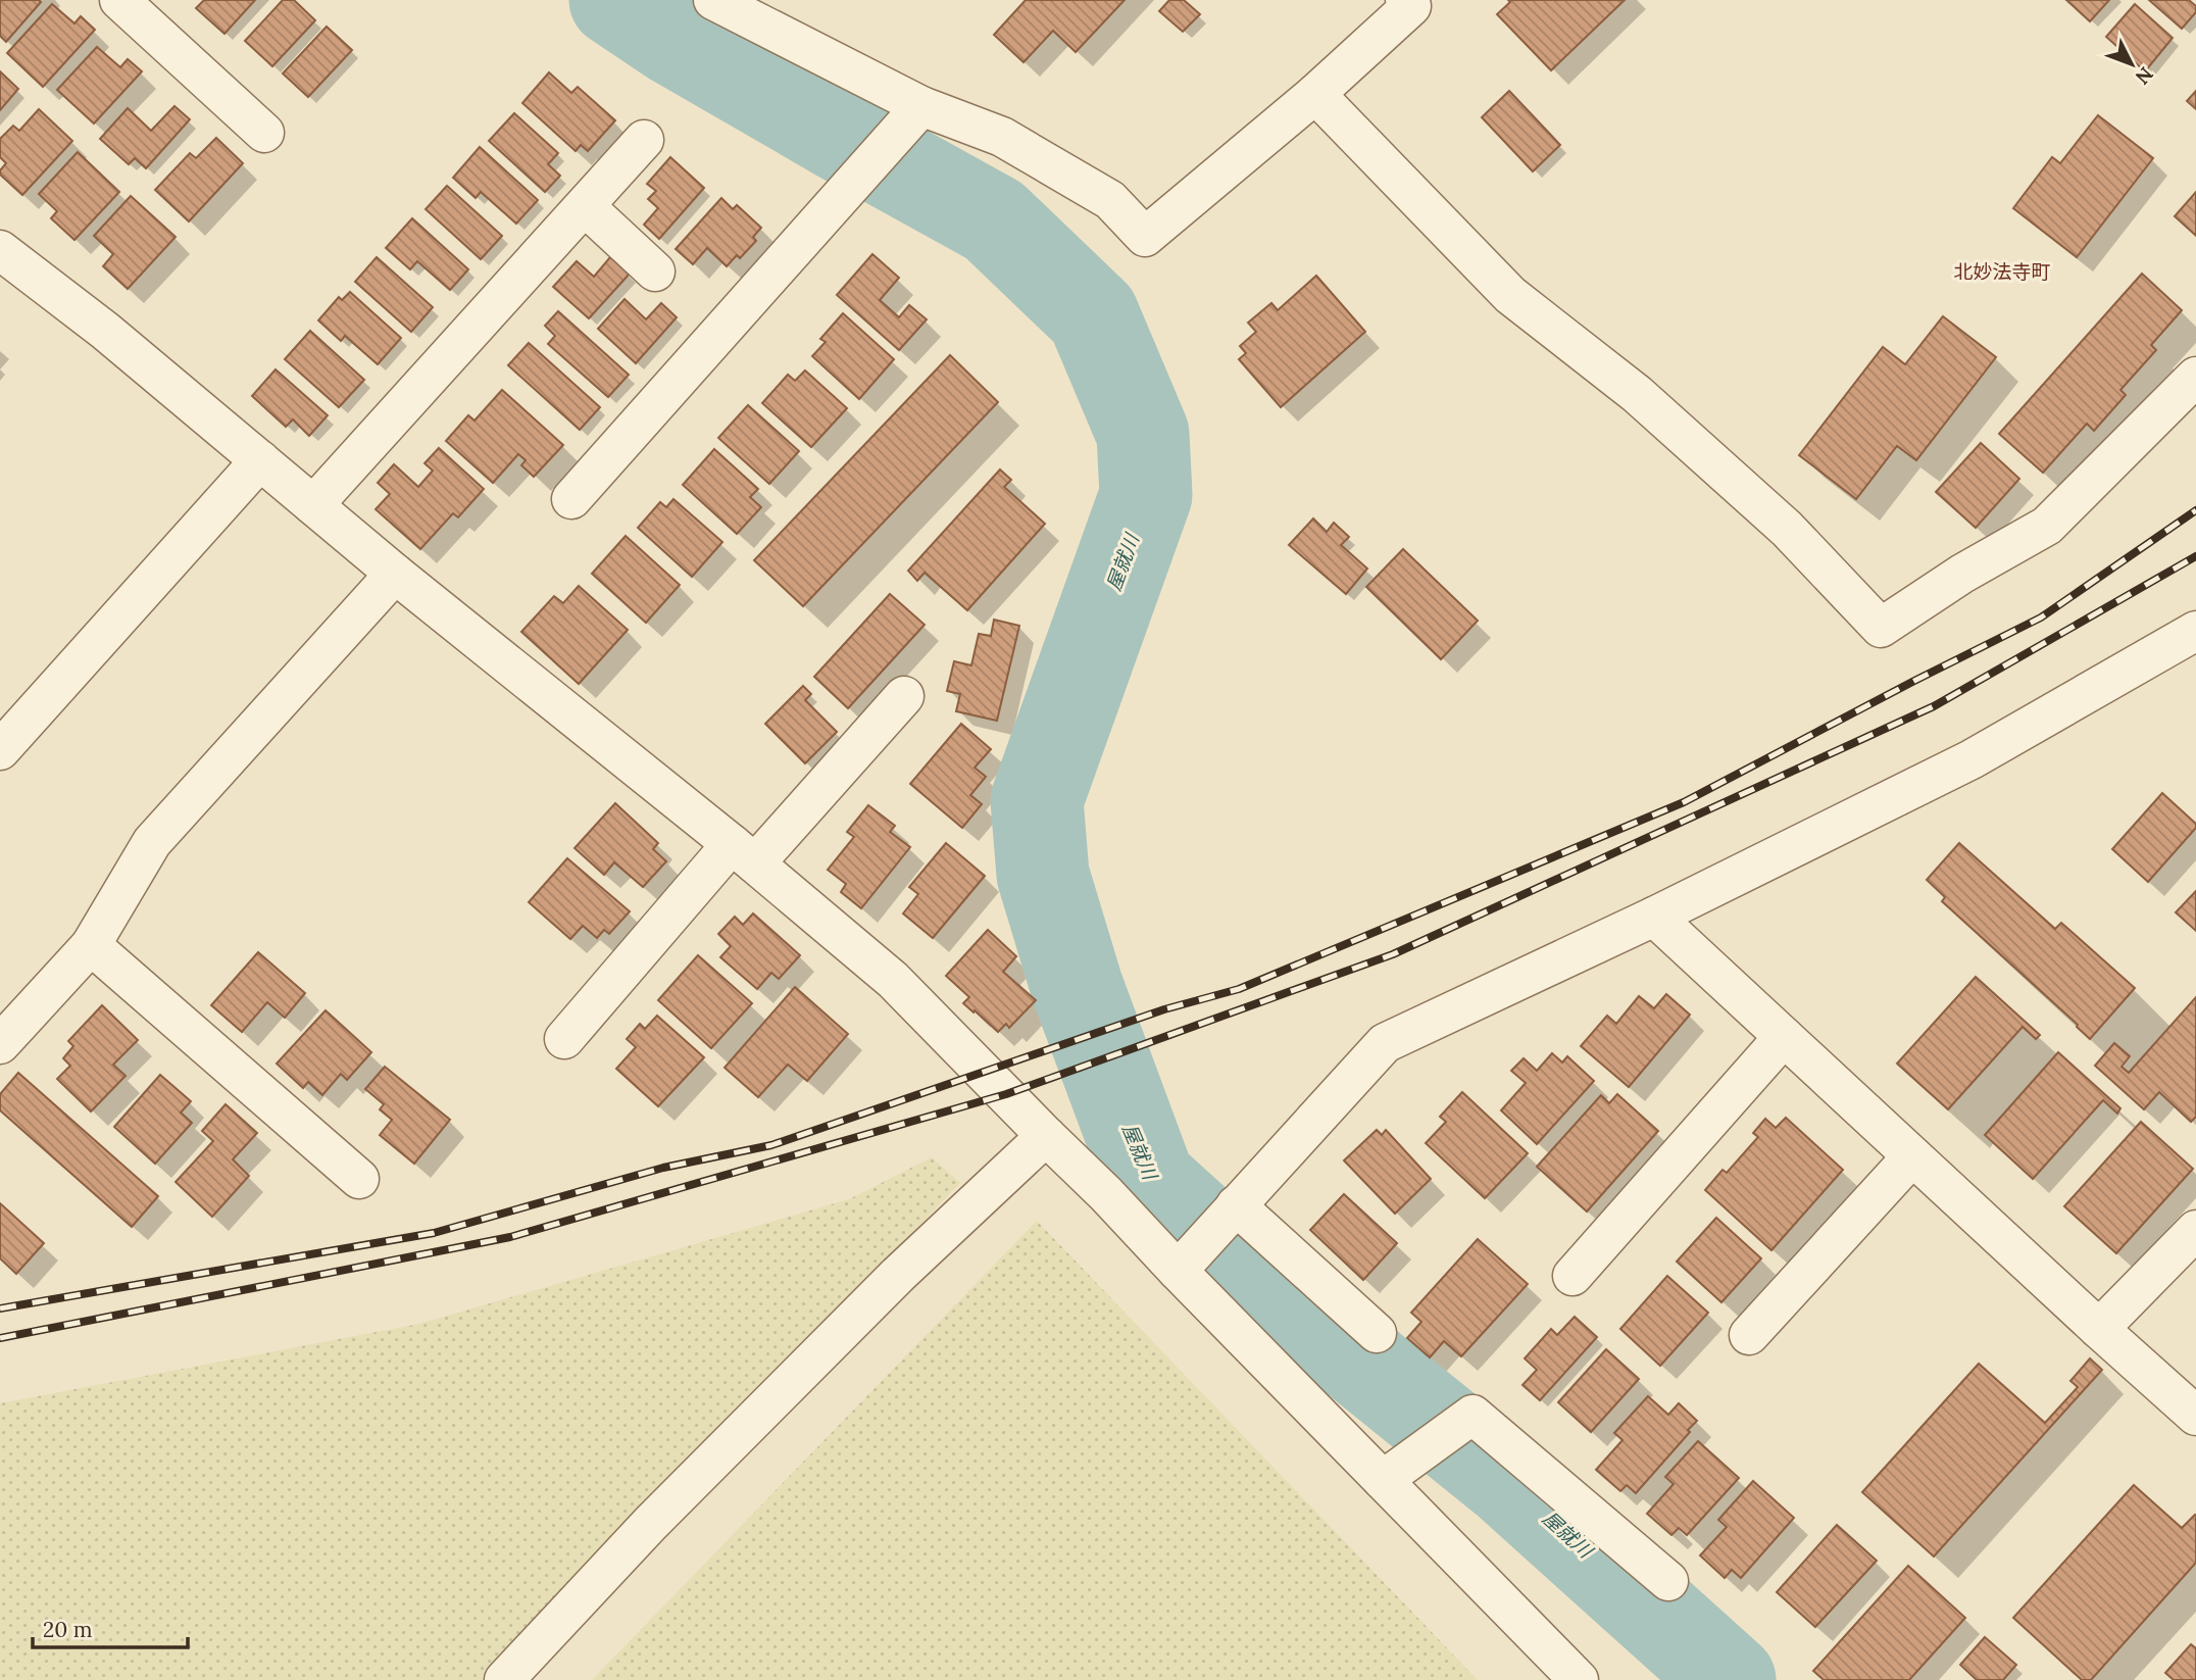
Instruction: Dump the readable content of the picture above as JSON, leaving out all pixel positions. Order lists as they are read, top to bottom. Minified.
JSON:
{"districts":["北妙法寺町"],"water":["屋就川"],"scale_bar":"20 m","north":"bottom right"}
